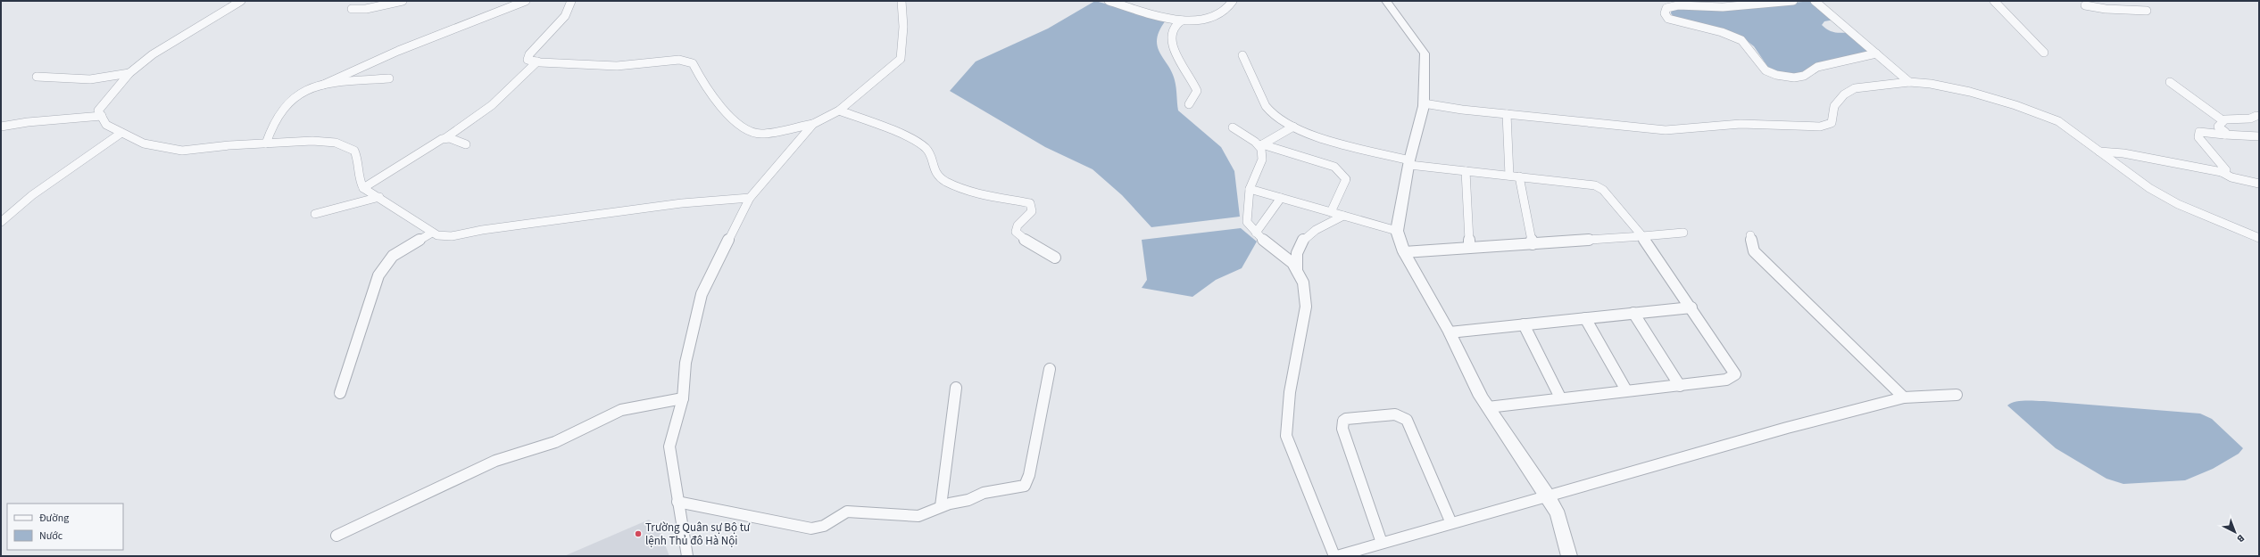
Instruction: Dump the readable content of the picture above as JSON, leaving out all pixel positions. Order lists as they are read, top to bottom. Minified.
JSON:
{"places":["Trường Quân sự Bộ tư lệnh Thủ đô Hà Nội"],"legend":["Đường","Nước"],"north":"bottom right"}
